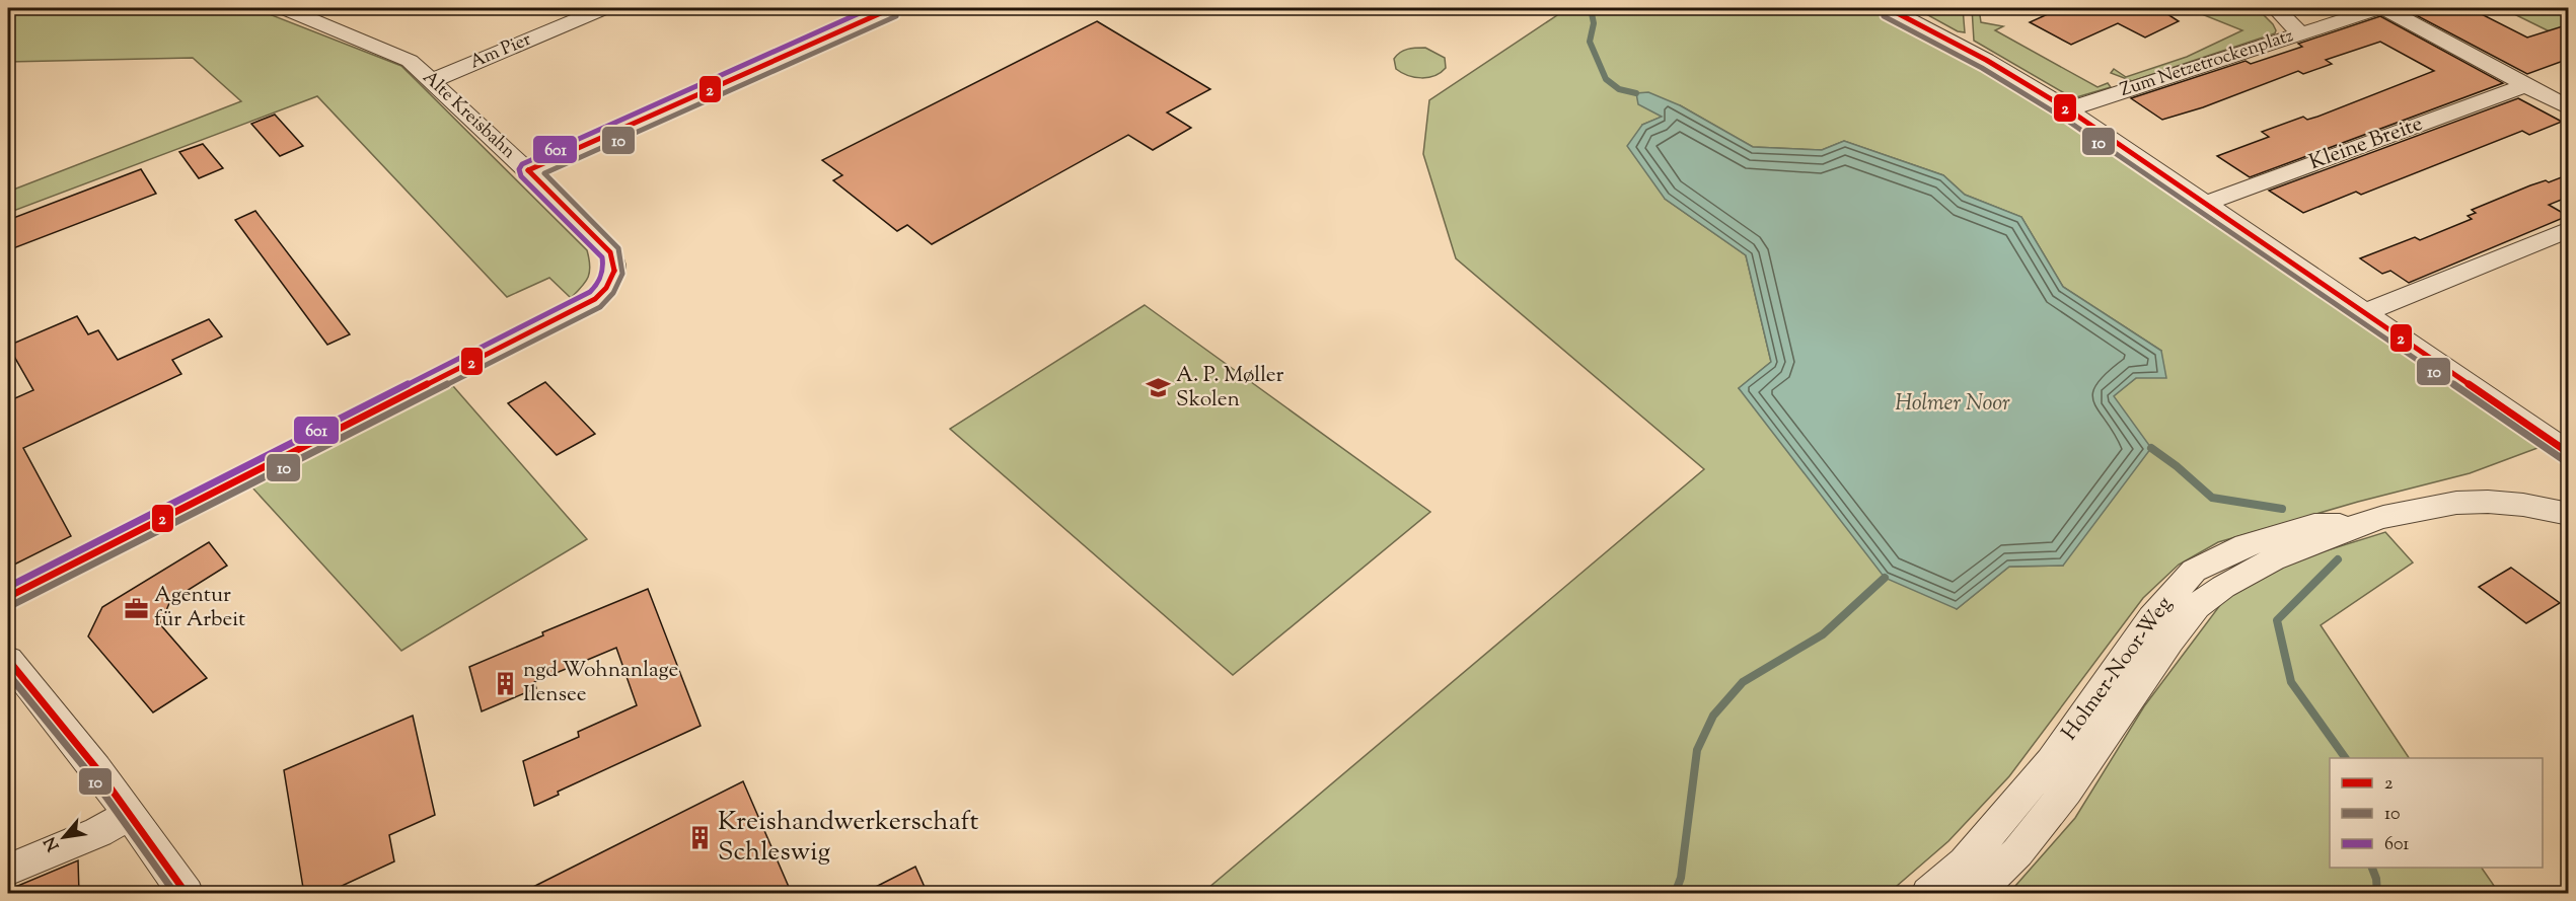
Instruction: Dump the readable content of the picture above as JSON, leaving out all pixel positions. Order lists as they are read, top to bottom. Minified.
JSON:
{"streets":{"street":["Am Pier","Zum Netzetrockenplatz","Alte Kreisbahn","Kleine Breite","Holmer-Noor-Weg"]},"crossings":[["Am Pier","Alte Kreisbahn"],["Zum Netzetrockenplatz","Kleine Breite"]],"water":["Holmer Noor"],"places":{"school or university":["A. P. Møller Skolen"],"office":["Agentur für Arbeit"],"building":["ngd Wohnanlage Ilensee","Kreishandwerkerschaft Schleswig"]},"lines":["transit line 2","transit line 601","transit line 10"],"legend":["2","10","601"],"north":"bottom left"}
